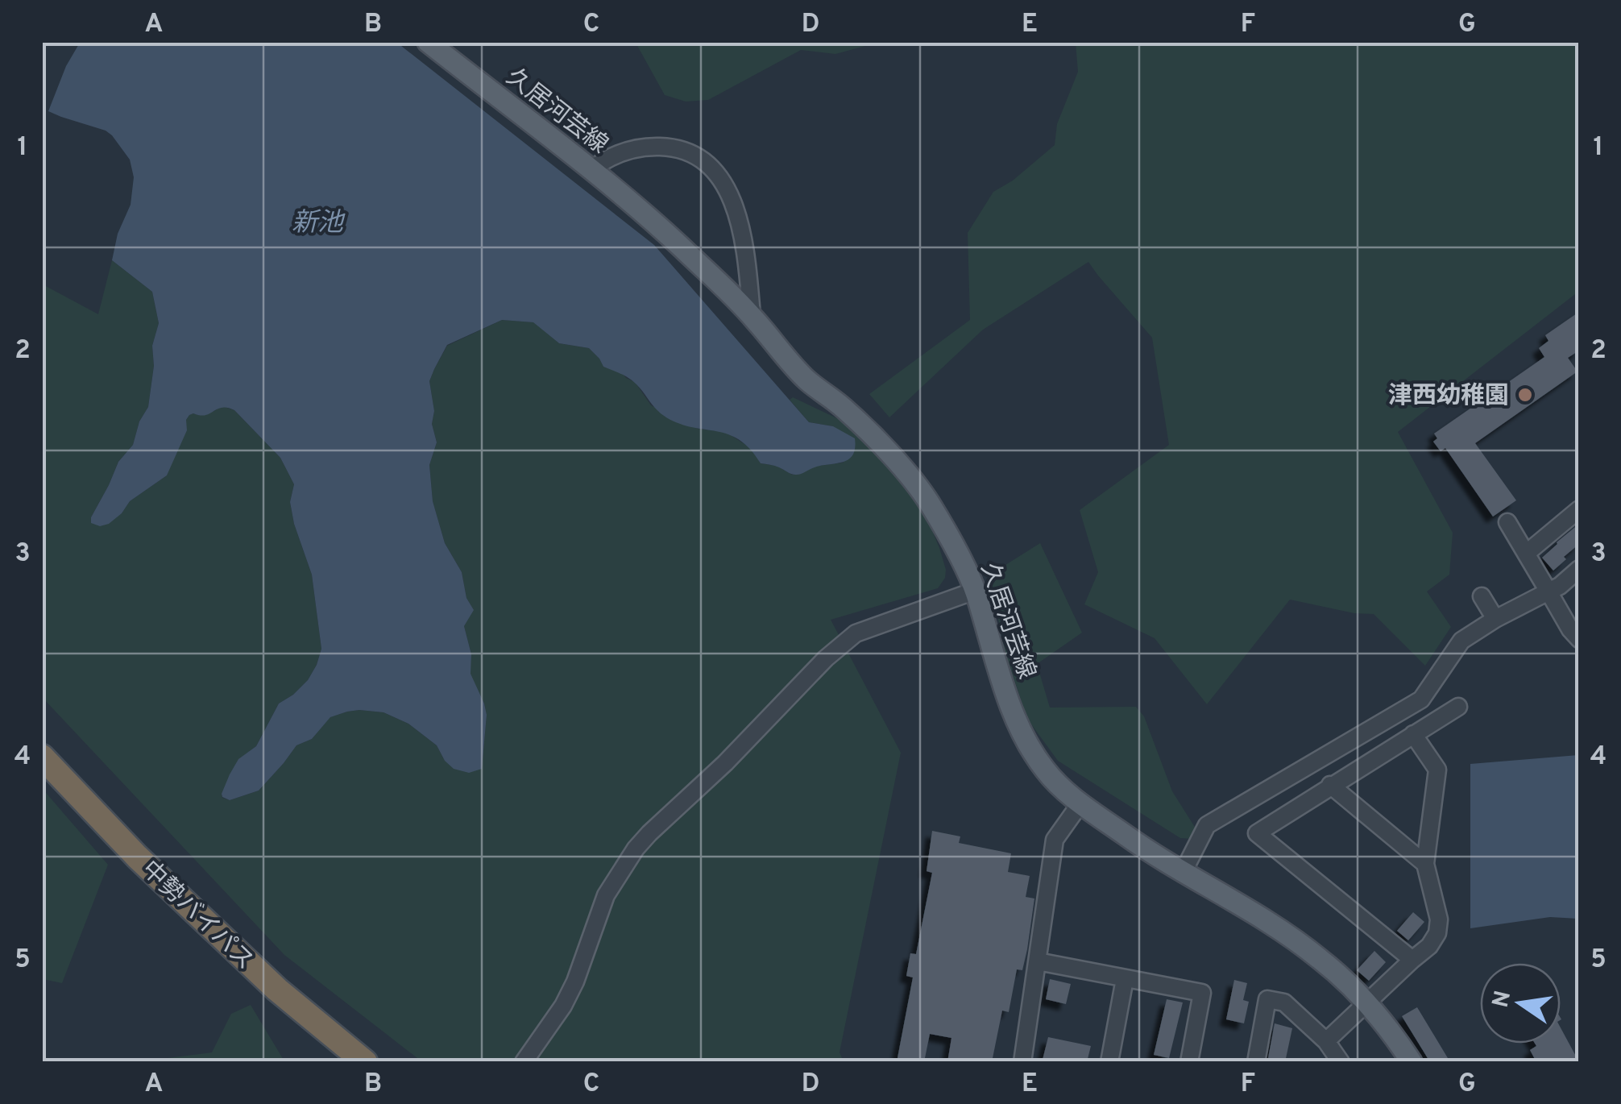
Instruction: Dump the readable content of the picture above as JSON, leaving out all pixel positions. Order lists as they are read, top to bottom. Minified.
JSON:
{"streets":{"highway":["中勢バイパス"],"main road":["久居河芸線"]},"water":["新池"],"places":["津西幼稚園"],"north":"left","grid":{"columns":["A","B","C","D","E","F","G"],"rows":["1","2","3","4","5"]}}
